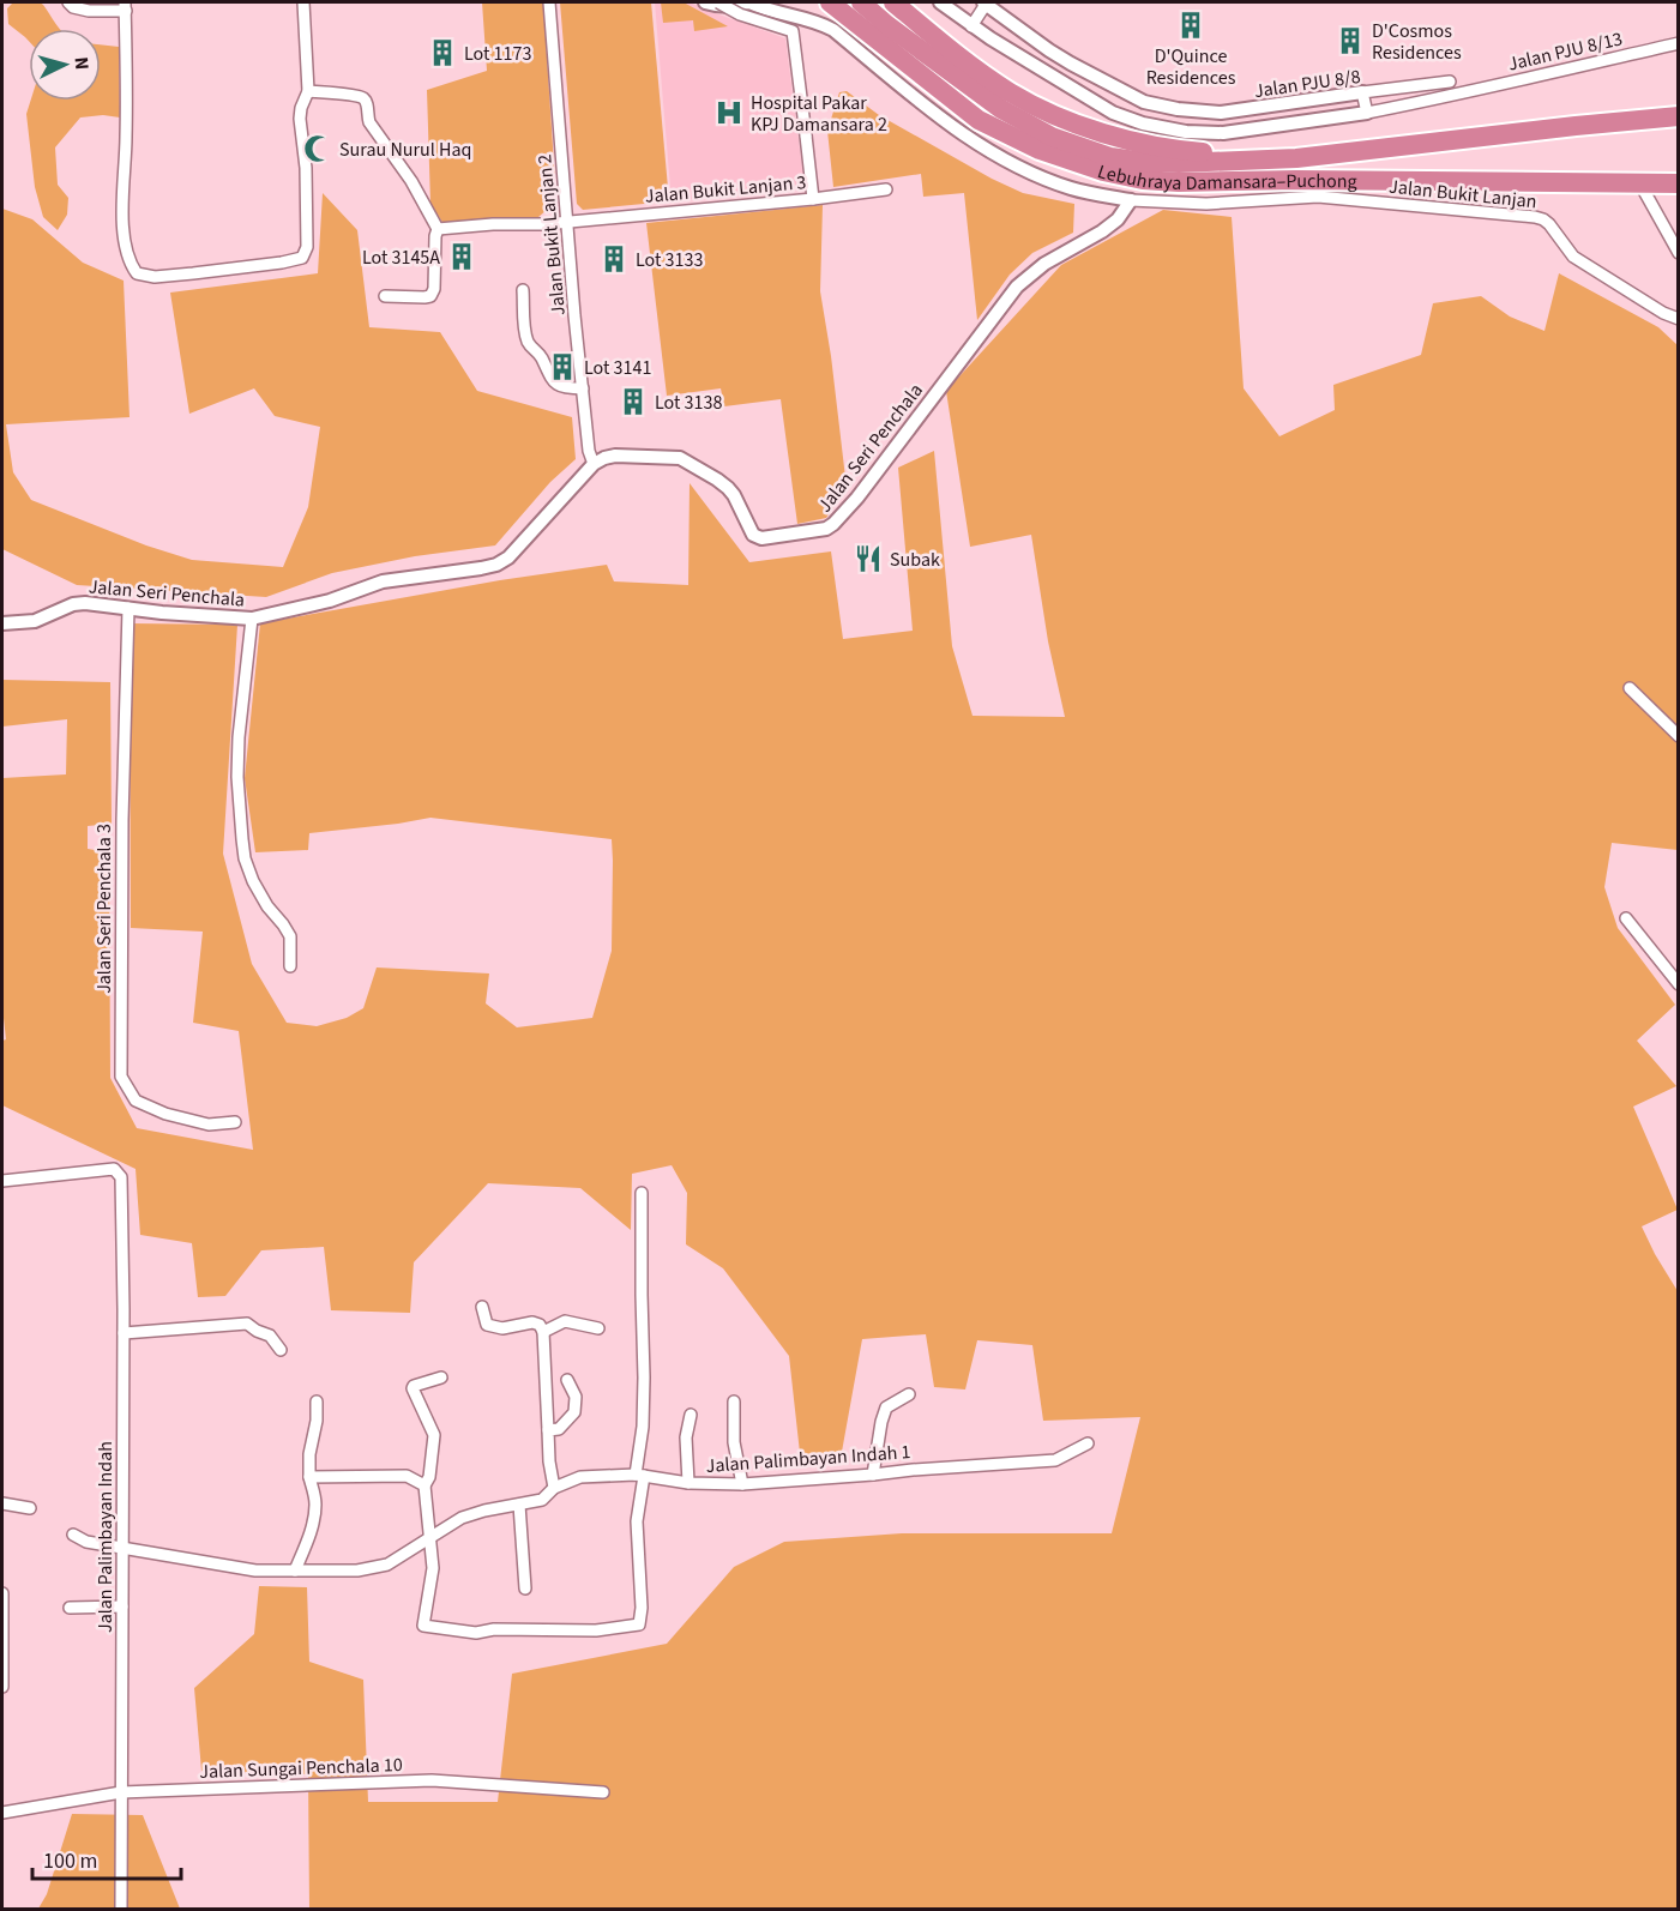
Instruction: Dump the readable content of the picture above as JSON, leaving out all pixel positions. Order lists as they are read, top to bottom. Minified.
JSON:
{"streets":{"highway":["Lebuhraya Damansara–Puchong"],"street":["Jalan PJU 8/13","Jalan PJU 8/8","Jalan Bukit Lanjan 3","Jalan Bukit Lanjan","Jalan Bukit Lanjan 2","Jalan Seri Penchala","Jalan Seri Penchala 3","Jalan Palimbayan Indah 1","Jalan Palimbayan Indah","Jalan Sungai Penchala 10"]},"crossings":[["Jalan PJU 8/13","Jalan PJU 8/8"],["Jalan Bukit Lanjan 3","Jalan Bukit Lanjan 2"],["Jalan Bukit Lanjan","Jalan Seri Penchala"],["Jalan Bukit Lanjan 2","Jalan Seri Penchala"],["Jalan Seri Penchala","Jalan Seri Penchala 3"],["Jalan Palimbayan Indah 1","Jalan Palimbayan Indah"],["Jalan Palimbayan Indah","Jalan Sungai Penchala 10"]],"places":{"building":["D'Quince Residences","D'Cosmos Residences","Lot 1173","Lot 3145A","Lot 3133","Lot 3141","Lot 3138"],"hospital":["Hospital Pakar KPJ Damansara 2"],"mosque":["Surau Nurul Haq"],"restaurant":["Subak"]},"scale_bar":"100 m","north":"right"}
